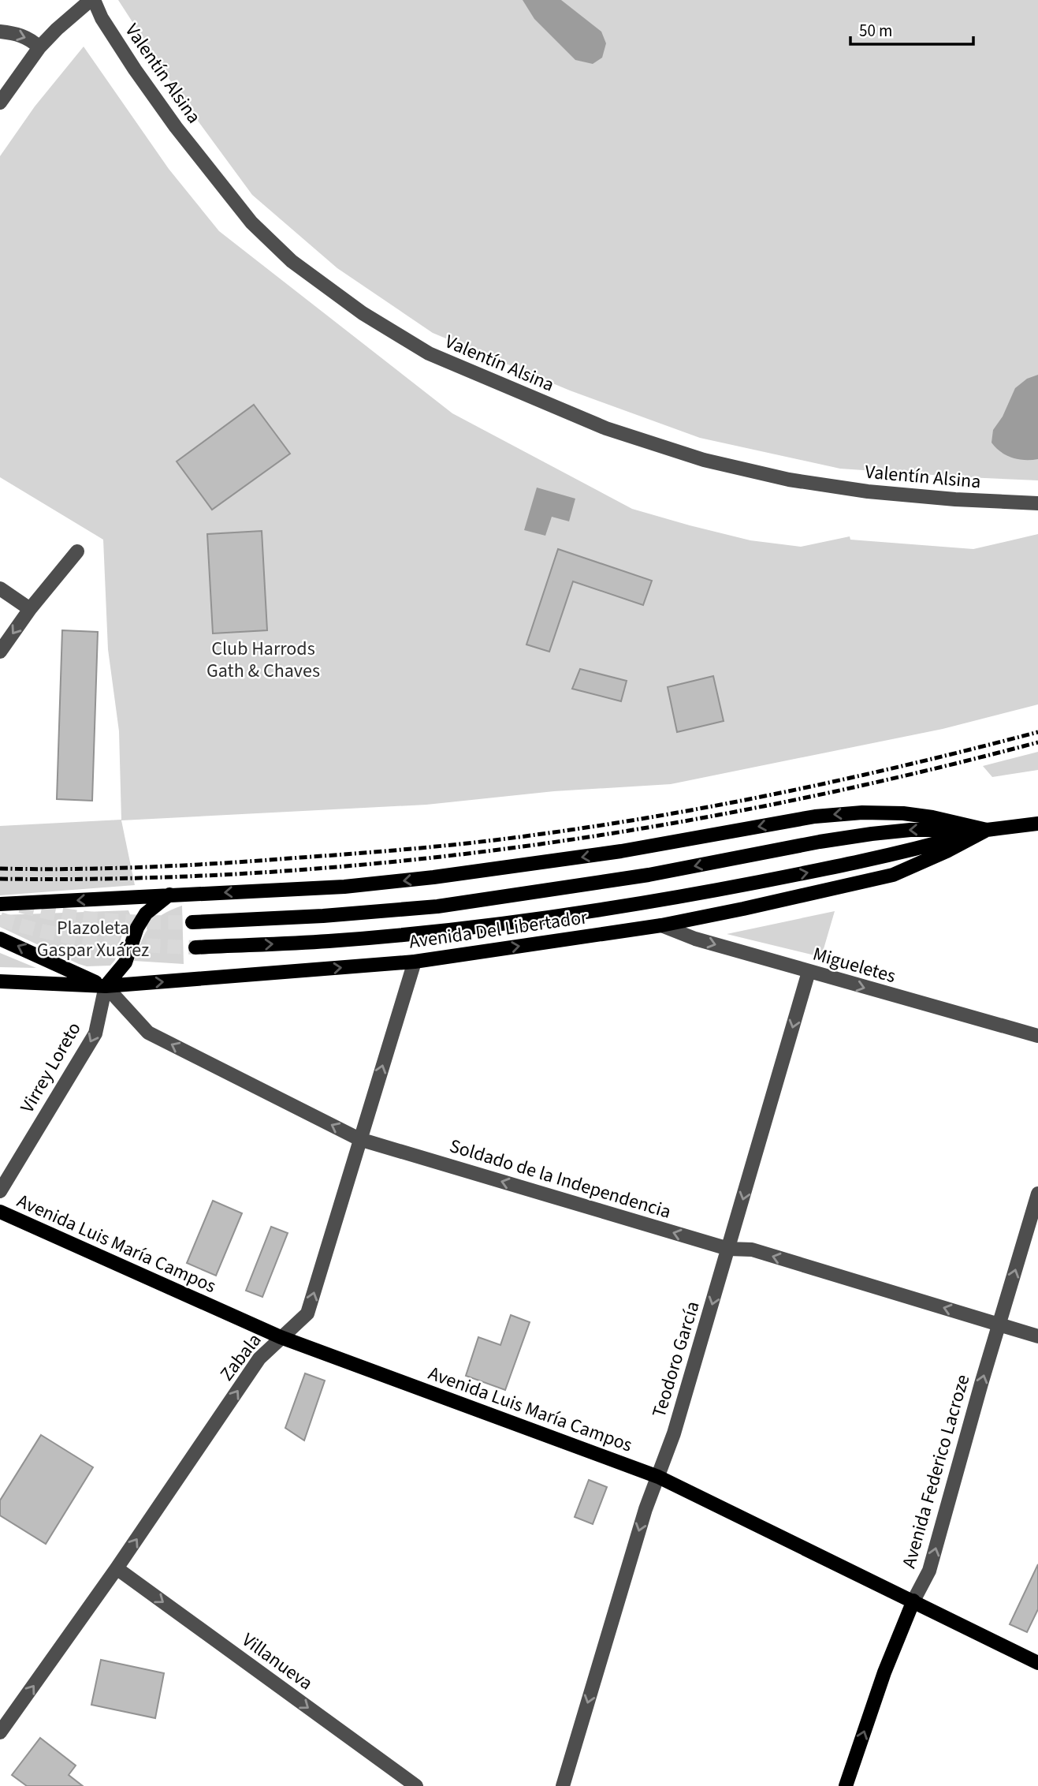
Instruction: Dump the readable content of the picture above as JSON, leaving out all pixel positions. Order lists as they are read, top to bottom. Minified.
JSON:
{"streets":{"main road":["Avenida Del Libertador","Avenida Luis María Campos","Avenida Federico Lacroze"],"street":["Valentín Alsina","Migueletes","Virrey Loreto","Soldado de la Independencia","Zabala","Teodoro García","Villanueva"]},"crossings":[["Avenida Del Libertador","Migueletes"],["Avenida Del Libertador","Virrey Loreto"],["Avenida Del Libertador","Soldado de la Independencia"],["Avenida Del Libertador","Zabala"],["Migueletes","Teodoro García"],["Virrey Loreto","Soldado de la Independencia"],["Soldado de la Independencia","Zabala"],["Soldado de la Independencia","Teodoro García"],["Soldado de la Independencia","Avenida Federico Lacroze"],["Avenida Luis María Campos","Zabala"],["Avenida Luis María Campos","Teodoro García"],["Avenida Luis María Campos","Avenida Federico Lacroze"],["Zabala","Villanueva"]],"one_way":["Migueletes","Virrey Loreto","Soldado de la Independencia","Zabala","Teodoro García","Avenida Federico Lacroze","Villanueva"],"parks":["Club Harrods Gath & Chaves","Plazoleta Gaspar Xuárez"],"scale_bar":"50 m"}
